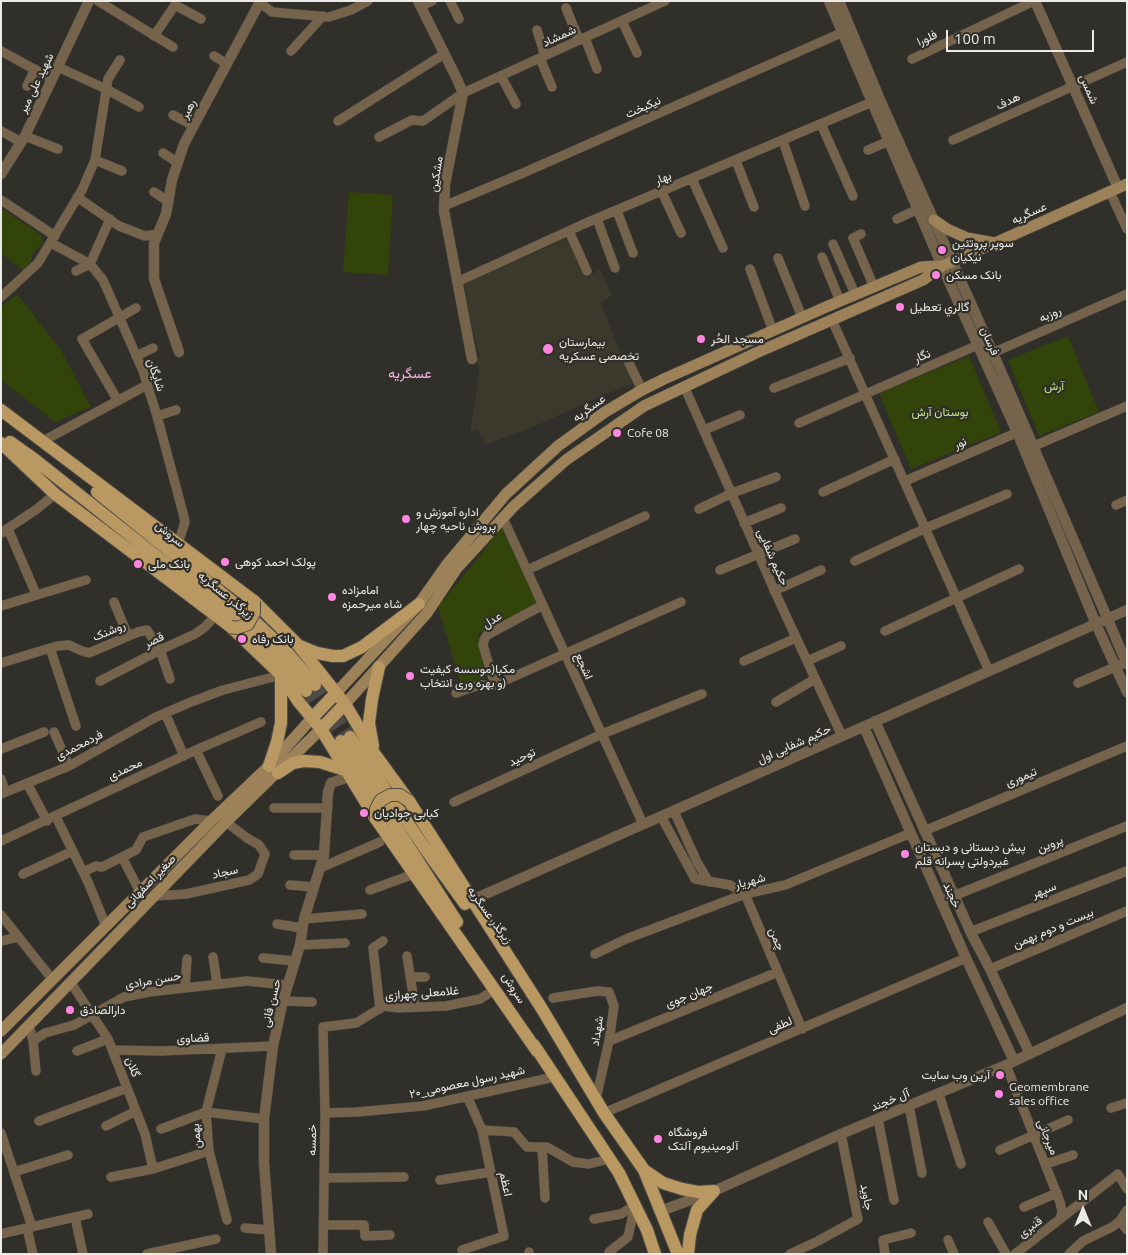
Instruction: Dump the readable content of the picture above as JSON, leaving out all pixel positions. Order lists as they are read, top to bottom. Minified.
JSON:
{"streets":{"main road":["عسگریه","سروش","زیرگذر عسگریه","صغیر اصفهانی"],"street":["شمشاد","فلورا","شهید علی میر","شمس","هدف","نیکبخت","رهبر","مشکین","بهار","روزبه","فرسان","نگار","شایگان","نور","حکیم شفایی","عدل","روشنک","قصر","اشجع","حکیم شفایی اول","فردمحمدی","توحید","محمدی","تیموری","پروین","سجاد","شهریار","سپهر","خجند","بیست و دوم بهمن","چمن","حسن مرادی","غلامعلی چهرازی","جهان جوی","حسن فانی","لطفی","شهداد","قضاوی","گلان","۲۰_شهید رسول معصومی","آل خجند","بهمن","میرجانی","خمسه","اعظم","جاوید","قنبری"]},"crossings":[["شمشاد","مشکین"],["فلورا","شمس"],["شمس","هدف"],["شمس","عسگریه"],["نیکبخت","مشکین"],["نیکبخت","فرسان"],["مشکین","بهار"],["بهار","فرسان"],["عسگریه","فرسان"],["عسگریه","حکیم شفایی"],["عسگریه","اشجع"],["روزبه","فرسان"],["فرسان","نگار"],["فرسان","نور"],["فرسان","حکیم شفایی اول"],["سروش","زیرگذر عسگریه"],["سروش","لطفی"],["سروش","شهداد"],["سروش","۲۰_شهید رسول معصومی"],["سروش","آل خجند"],["حکیم شفایی","حکیم شفایی اول"],["عدل","اشجع"],["روشنک","قصر"],["اشجع","حکیم شفایی اول"],["اشجع","توحید"],["حکیم شفایی اول","خجند"],["تیموری","خجند"],["پروین","خجند"],["سجاد","صغیر اصفهانی"],["صغیر اصفهانی","گلان"],["شهریار","خجند"],["شهریار","چمن"],["سپهر","خجند"],["خجند","بیست و دوم بهمن"],["خجند","لطفی"],["خجند","آل خجند"],["خجند","میرجانی"],["چمن","جهان جوی"],["چمن","لطفی"],["حسن مرادی","حسن فانی"],["حسن مرادی","گلان"],["غلامعلی چهرازی","خمسه"],["جهان جوی","شهداد"],["حسن فانی","قضاوی"],["قضاوی","گلان"],["قضاوی","بهمن"],["۲۰_شهید رسول معصومی","خمسه"],["۲۰_شهید رسول معصومی","اعظم"],["آل خجند","میرجانی"],["آل خجند","جاوید"],["میرجانی","قنبری"]],"districts":["عسگریه"],"parks":["آرش","بوستان آرش"],"places":["سوپر پروتئین نیکیان","بانک مسکن","گالري تعطيل","مسجد الحُر","بیمارستان تخصصی عسکریه","Cofe 08","اداره آموزش و پروش ناحیه چهار","پولک احمد کوهی","بانک ملی","امامزاده شاه میرحمزه","بانک رفاه","مکبا(موسسه کیفیت و بهره وری انتخاب)","کبابی جوادیان","پیش دبستانی و دبستان غیردولتی پسرانه قلم","دارالصادق","آرین وب سایت","Geomembrane sales office","فروشگاه آلومینیوم آلتک"],"scale_bar":"100 m","north":"top"}
